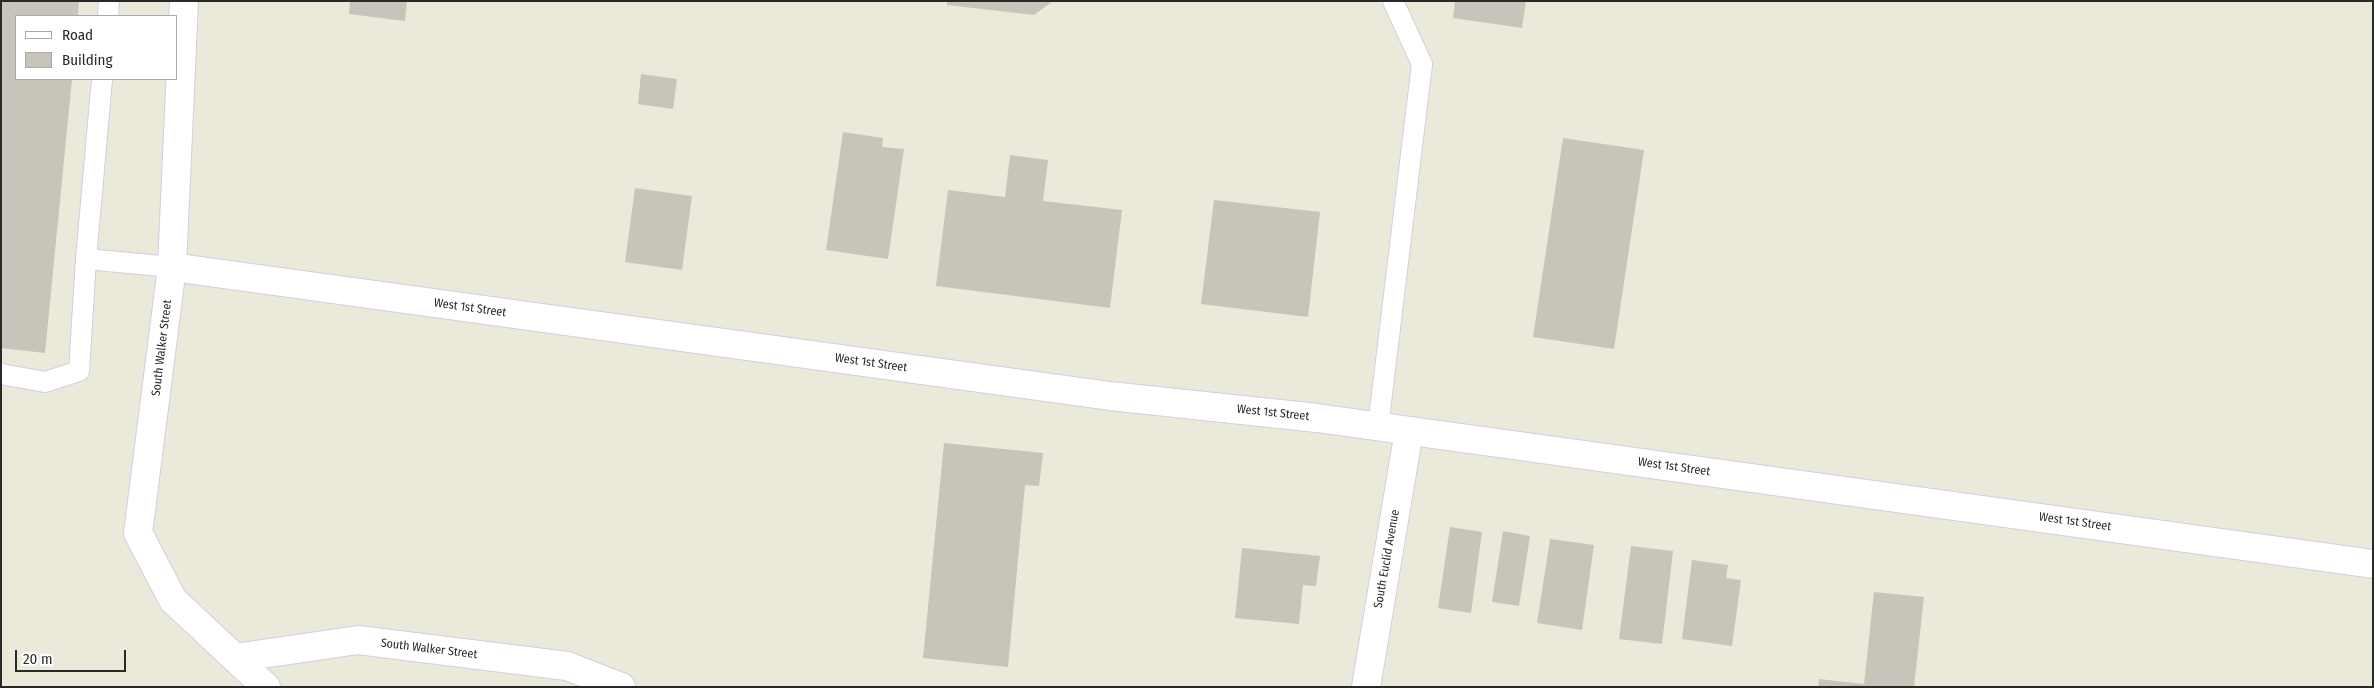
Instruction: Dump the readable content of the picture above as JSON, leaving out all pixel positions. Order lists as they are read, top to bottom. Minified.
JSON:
{"streets":{"street":["West 1st Street","South Walker Street","South Euclid Avenue"]},"crossings":[["West 1st Street","South Walker Street"],["West 1st Street","South Euclid Avenue"]],"legend":["Road","Building"],"scale_bar":"20 m"}
